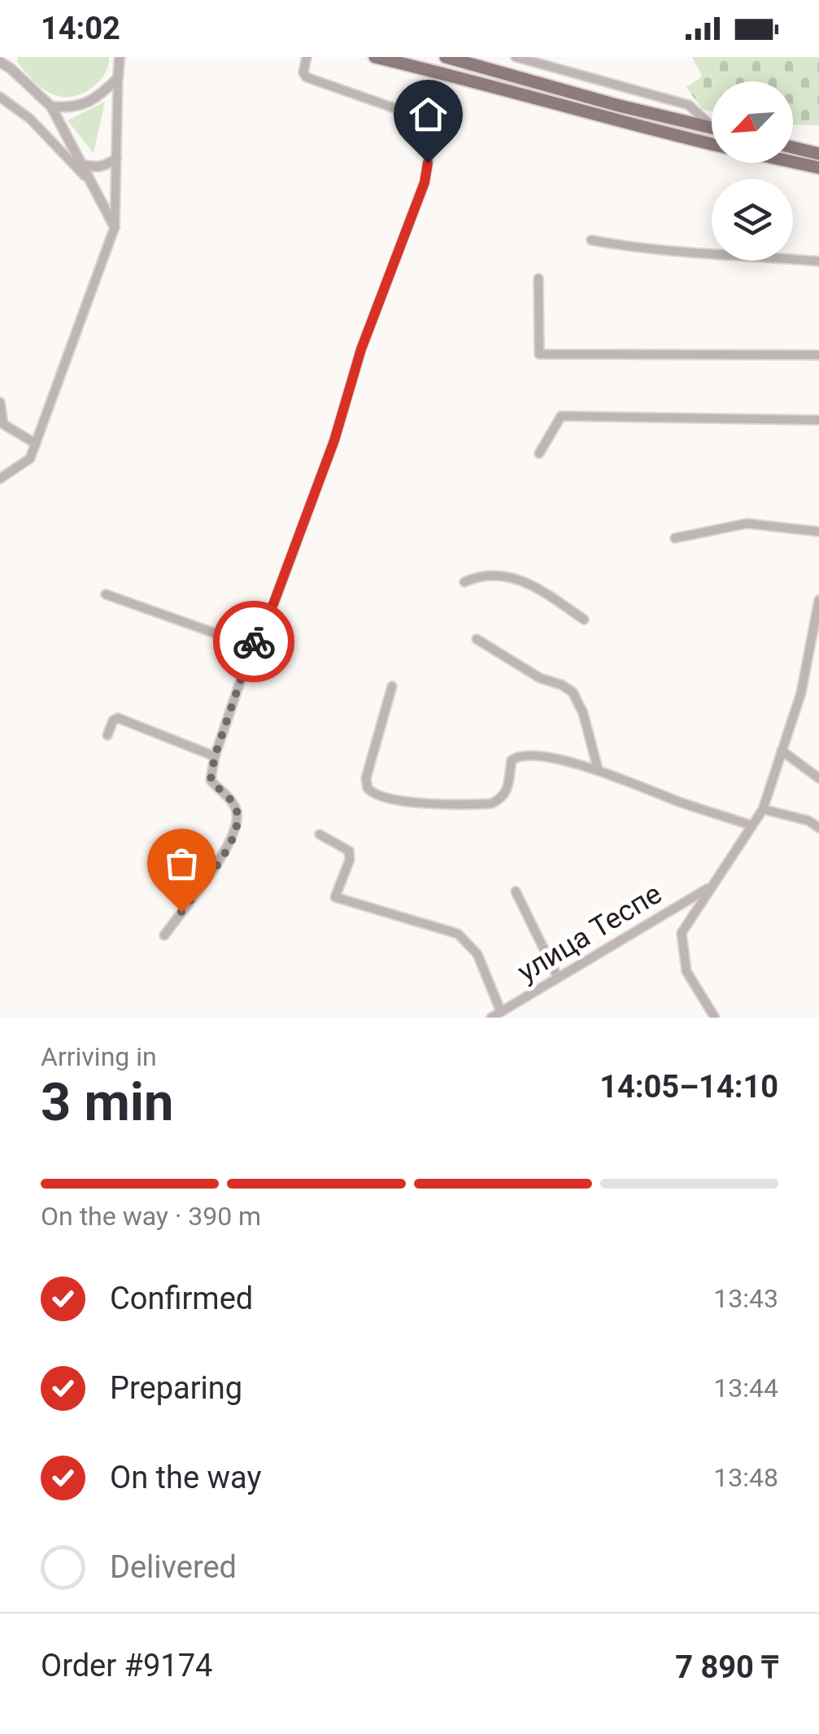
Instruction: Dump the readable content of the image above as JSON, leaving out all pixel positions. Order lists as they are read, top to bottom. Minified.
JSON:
{"streets":{"street":["улица Теспе"]},"north":"bottom left","page":{"status":"14:02","heading":["3 min","Arriving in","14:05–14:10"],"panel":["Order #9174","7 890 ₸"],"bar":"On the way · 390 m","list":[["Confirmed","13:43"],["Preparing","13:44"],["On the way","13:48"],"Delivered"]}}
